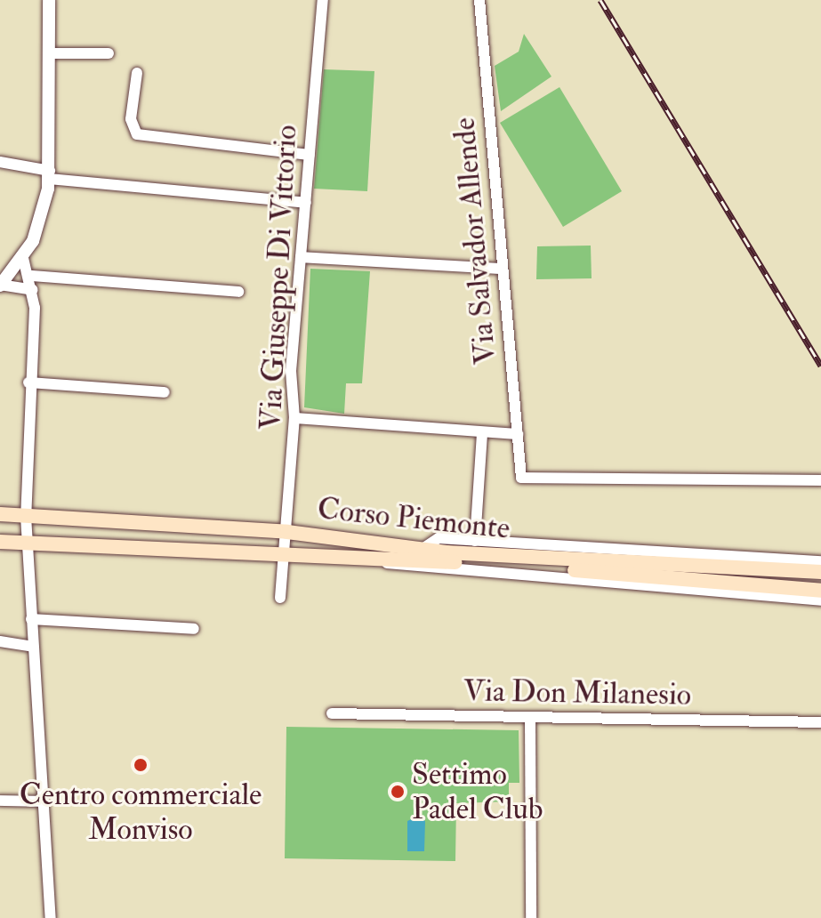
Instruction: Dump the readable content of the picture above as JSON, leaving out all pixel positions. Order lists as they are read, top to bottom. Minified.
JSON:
{"streets":{"main road":["Corso Piemonte"],"street":["Via Salvador Allende","Via Giuseppe Di Vittorio","Via Don Milanesio"]},"crossings":[["Via Giuseppe Di Vittorio","Corso Piemonte"]],"places":["Centro commerciale Monviso","Settimo Padel Club"]}
